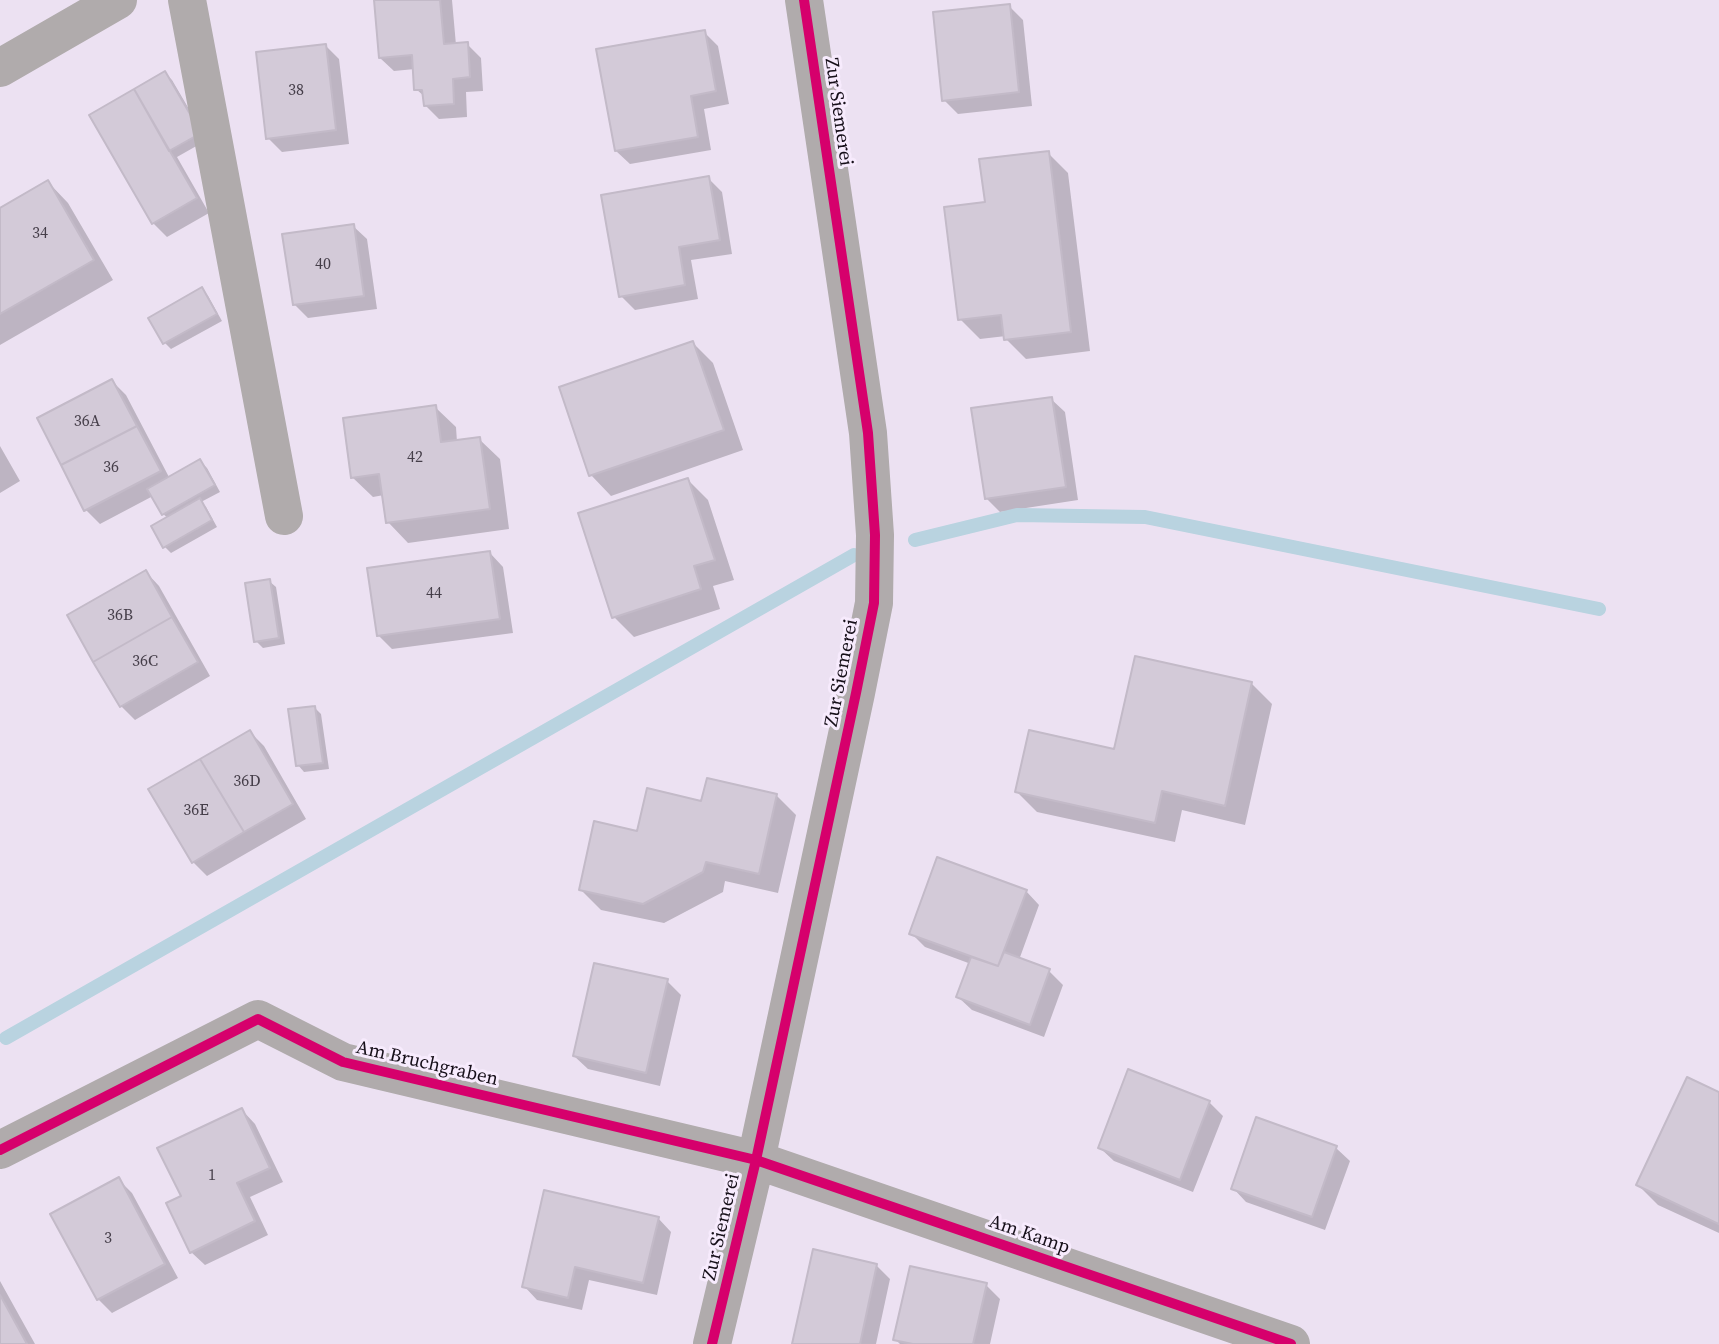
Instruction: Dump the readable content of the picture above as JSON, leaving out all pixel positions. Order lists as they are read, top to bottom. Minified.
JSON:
{"streets":{"street":["Zur Siemerei","Am Bruchgraben","Am Kamp"]},"crossings":[["Zur Siemerei","Am Bruchgraben"],["Zur Siemerei","Am Kamp"],["Am Bruchgraben","Am Kamp"]],"house_numbers":["38","34","40","36A","42","36","44","36B","36C","36D","36E","1","3"]}
